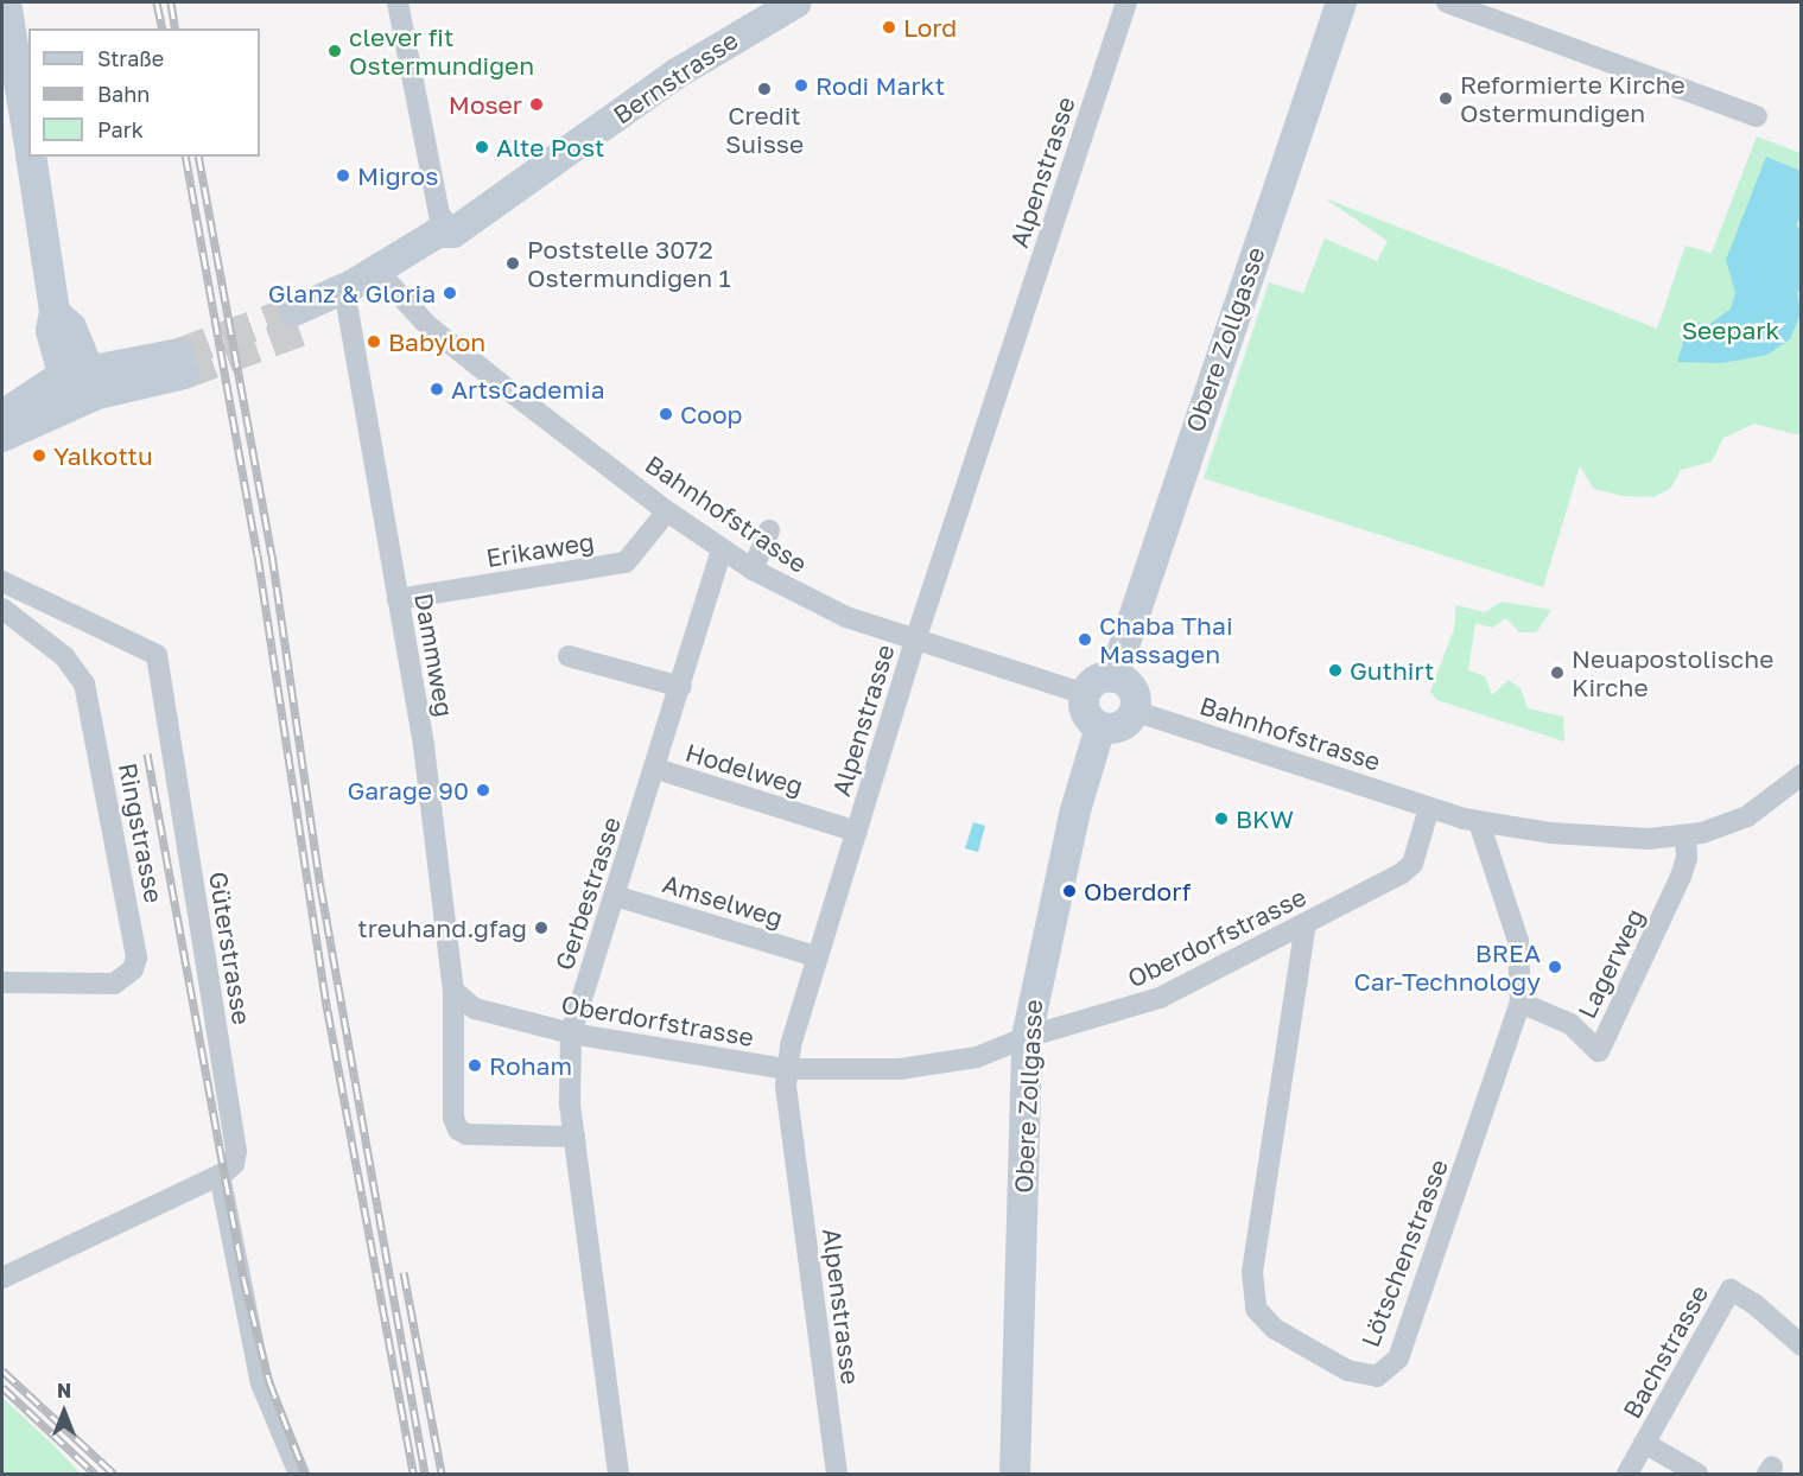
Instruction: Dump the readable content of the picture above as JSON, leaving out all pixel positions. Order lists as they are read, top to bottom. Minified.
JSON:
{"streets":{"street":["Bernstrasse","Alpenstrasse","Obere Zollgasse","Bahnhofstrasse","Erikaweg","Dammweg","Hodelweg","Ringstrasse","Gerbestrasse","Amselweg","Oberdorfstrasse","Güterstrasse","Lagerweg","Lötschenstrasse","Bachstrasse"]},"crossings":[["Bernstrasse","Bahnhofstrasse"],["Bernstrasse","Dammweg"],["Alpenstrasse","Bahnhofstrasse"],["Alpenstrasse","Hodelweg"],["Alpenstrasse","Amselweg"],["Alpenstrasse","Oberdorfstrasse"],["Obere Zollgasse","Bahnhofstrasse"],["Obere Zollgasse","Oberdorfstrasse"],["Bahnhofstrasse","Erikaweg"],["Bahnhofstrasse","Gerbestrasse"],["Bahnhofstrasse","Oberdorfstrasse"],["Erikaweg","Dammweg"],["Dammweg","Gerbestrasse"],["Dammweg","Oberdorfstrasse"],["Hodelweg","Gerbestrasse"],["Gerbestrasse","Amselweg"],["Gerbestrasse","Oberdorfstrasse"],["Oberdorfstrasse","Lötschenstrasse"],["Lagerweg","Lötschenstrasse"]],"parks":["Seepark"],"places":["Lord","clever fit Ostermundigen","Rodi Markt","Credit Suisse","Reformierte Kirche Ostermundigen","Moser","Alte Post","Migros","Poststelle 3072 Ostermundigen 1","Glanz & Gloria","Babylon","ArtsCademia","Coop","Yalkottu","Chaba Thai Massagen","Guthirt","Neuapostolische Kirche","Garage 90","BKW","Oberdorf","treuhand.gfag","BREA Car-Technology","Roham"],"legend":["Straße","Bahn","Park"],"north":"top"}
